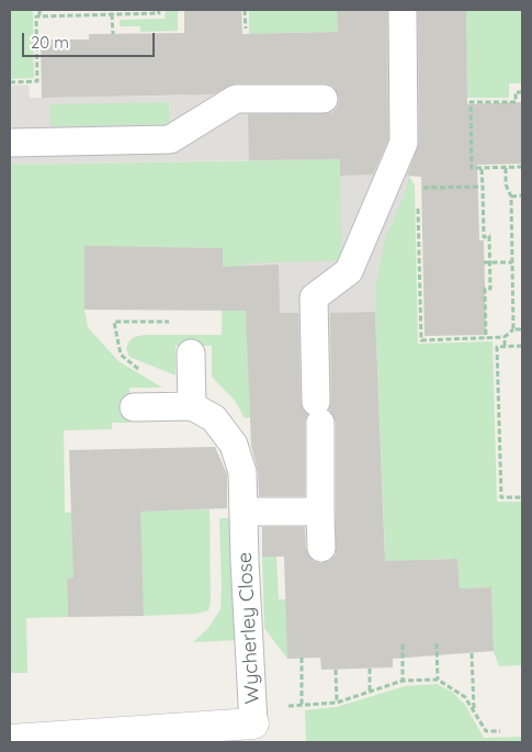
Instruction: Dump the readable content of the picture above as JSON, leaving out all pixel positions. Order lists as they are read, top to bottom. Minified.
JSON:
{"streets":{"street":["Wycherley Close"]},"scale_bar":"20 m"}
